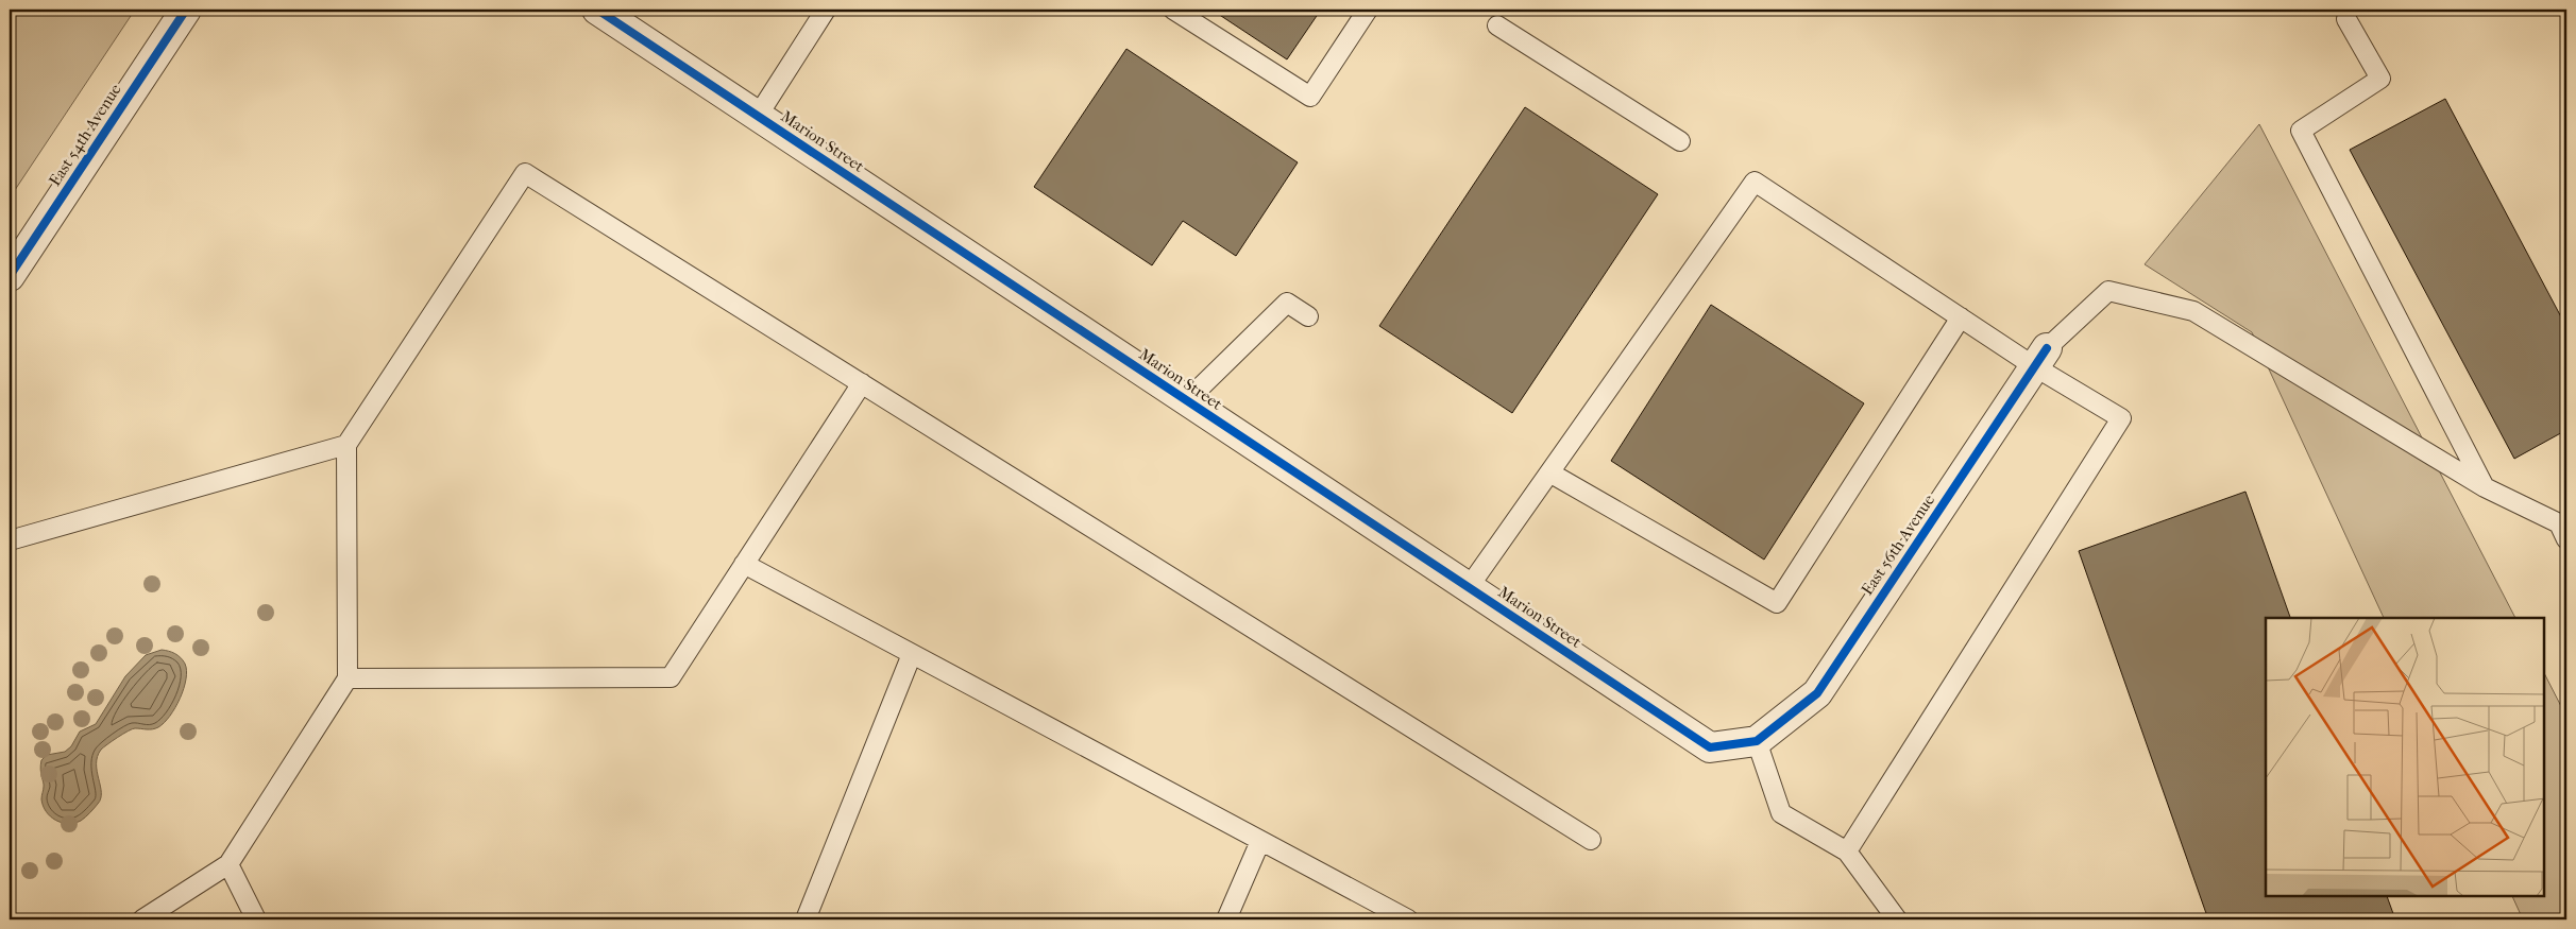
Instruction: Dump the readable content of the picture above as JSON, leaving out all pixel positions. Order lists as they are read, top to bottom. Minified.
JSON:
{"streets":{"street":["East 54th Avenue","Marion Street","East 56th Avenue"]},"crossings":[["Marion Street","East 56th Avenue"]]}
